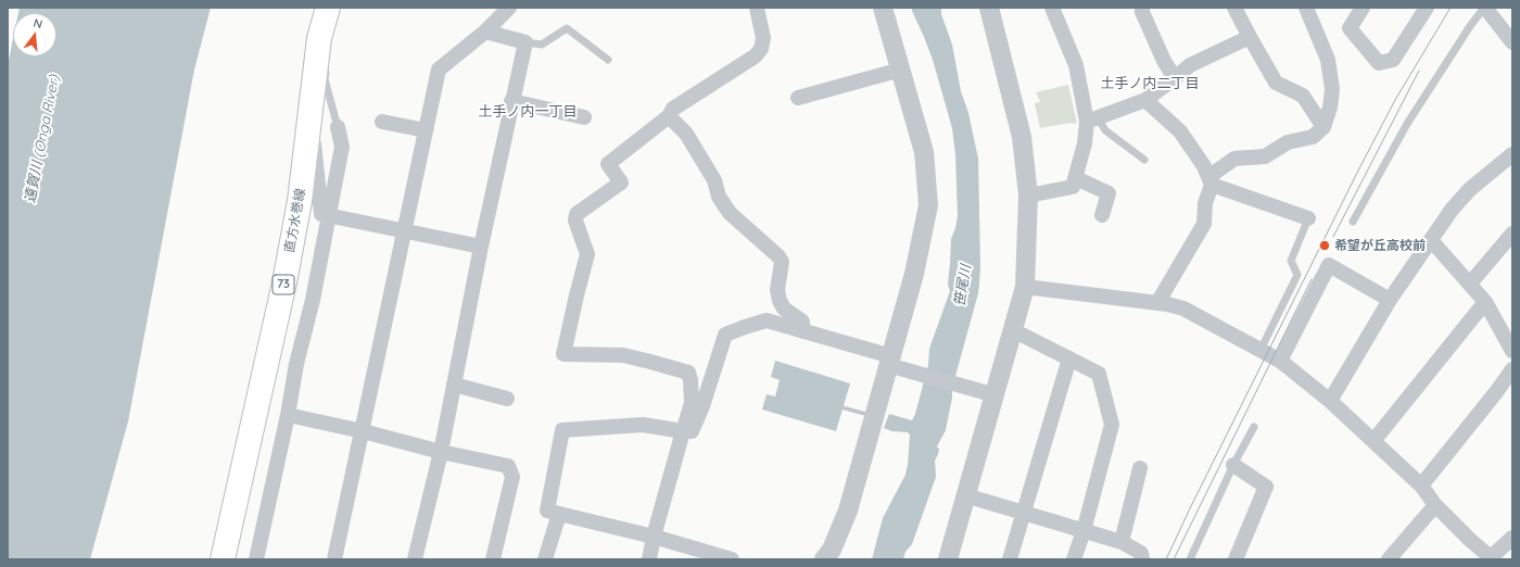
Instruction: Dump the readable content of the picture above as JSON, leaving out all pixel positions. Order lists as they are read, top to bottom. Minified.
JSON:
{"streets":{"main road":["直方水巻線","73"]},"districts":["土手ノ内二丁目","土手ノ内一丁目"],"water":["遠賀川 (Onga River)","笹尾川"],"places":["希望が丘高校前"],"north":"top"}
